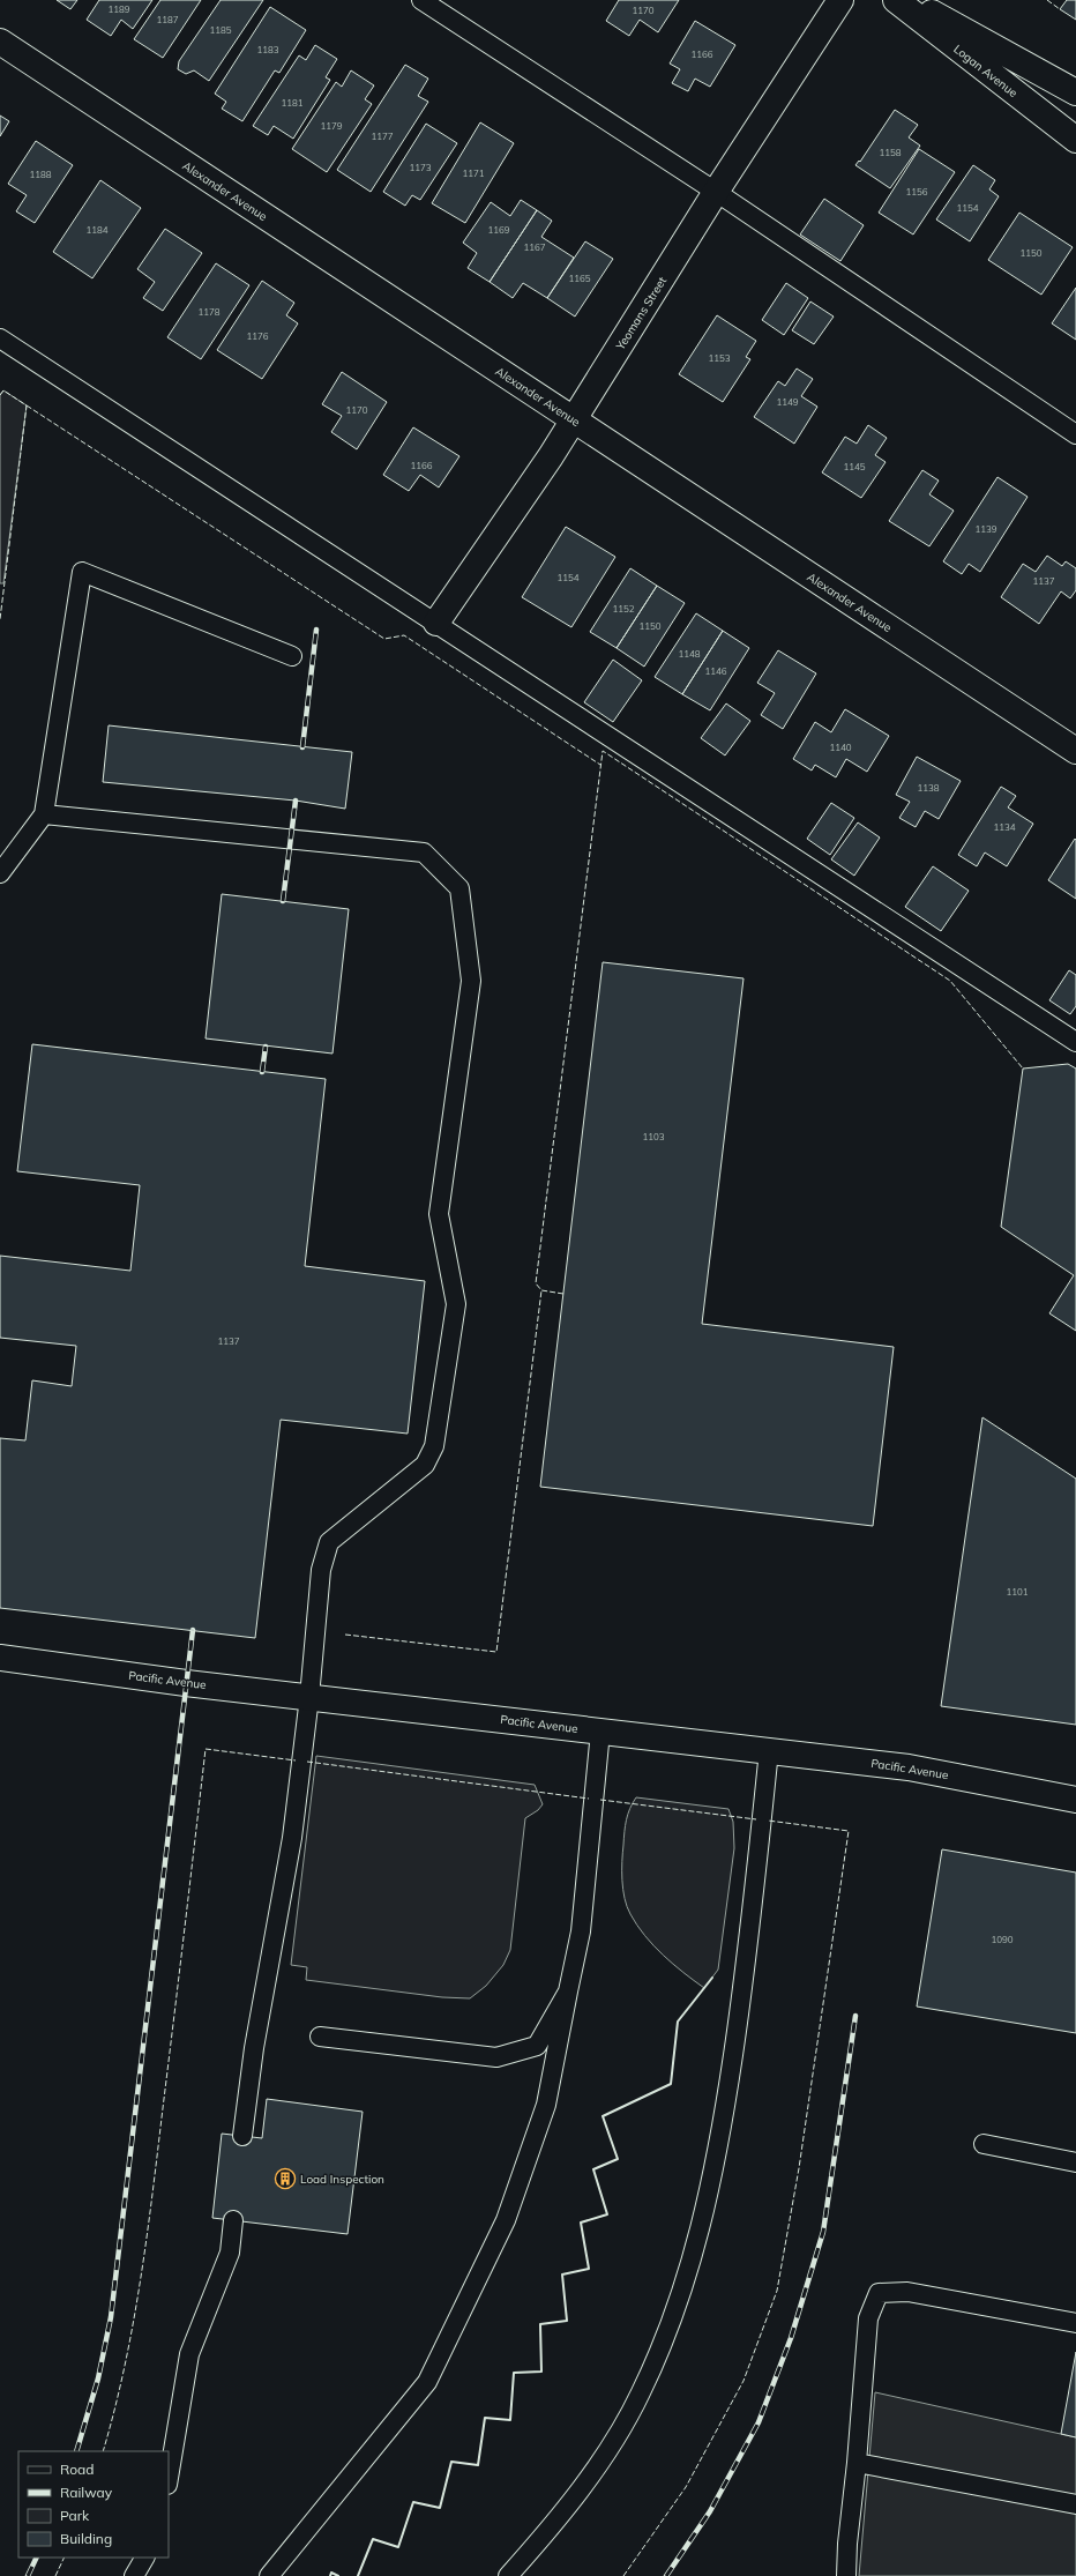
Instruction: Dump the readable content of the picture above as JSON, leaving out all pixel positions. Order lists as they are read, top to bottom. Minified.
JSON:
{"streets":{"street":["Logan Avenue","Alexander Avenue","Yeomans Street","Pacific Avenue"]},"crossings":[["Alexander Avenue","Yeomans Street"]],"places":{"building":["Load Inspection"]},"house_numbers":["1189","1170","1187","1185","1183","1166","1181","1179","1177","1158","1173","1171","1188","1156","1154","1184","1169","1167","1150","1165","1178","1176","1153","1149","1170","1166","1145","1139","1154","1137","1152","1150","1148","1146","1140","1138","1134","1103","1137","1101","1090"],"legend":["Road","Railway","Park","Building"]}
